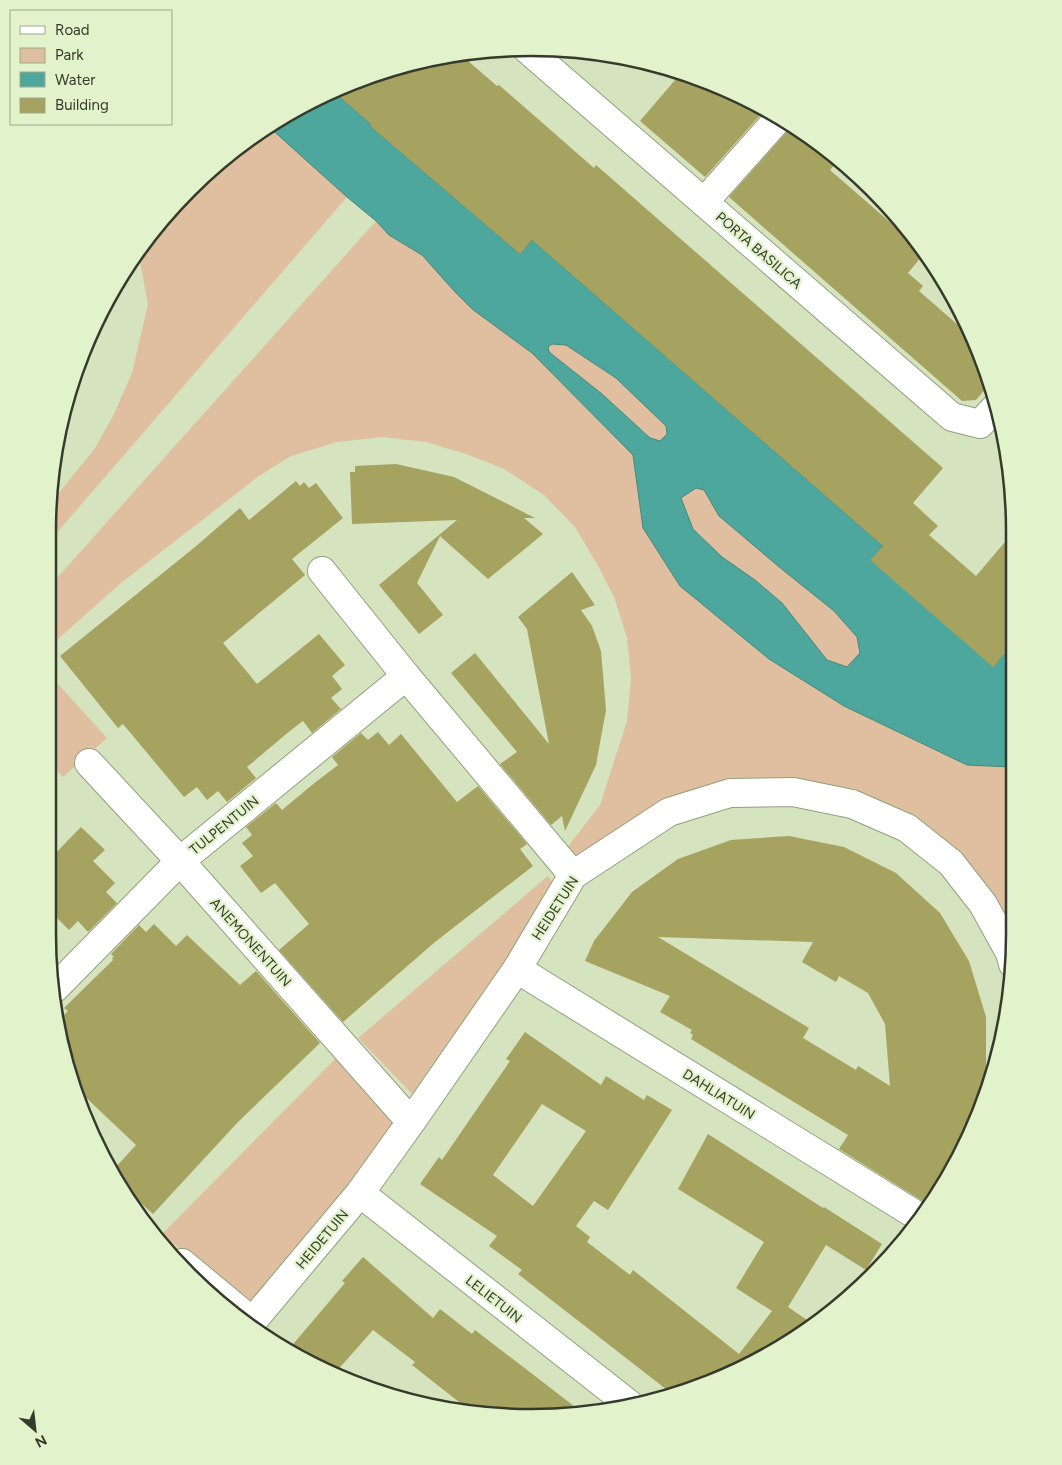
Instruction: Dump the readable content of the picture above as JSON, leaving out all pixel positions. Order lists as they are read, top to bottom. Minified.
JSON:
{"streets":{"street":["PORTA BASILICA","TULPENTUIN","HEIDETUIN","ANEMONENTUIN","DAHLIATUIN","LELIETUIN"]},"crossings":[["TULPENTUIN","ANEMONENTUIN"],["HEIDETUIN","ANEMONENTUIN"],["HEIDETUIN","DAHLIATUIN"],["HEIDETUIN","LELIETUIN"]],"legend":["Road","Park","Water","Building"],"north":"bottom right"}
